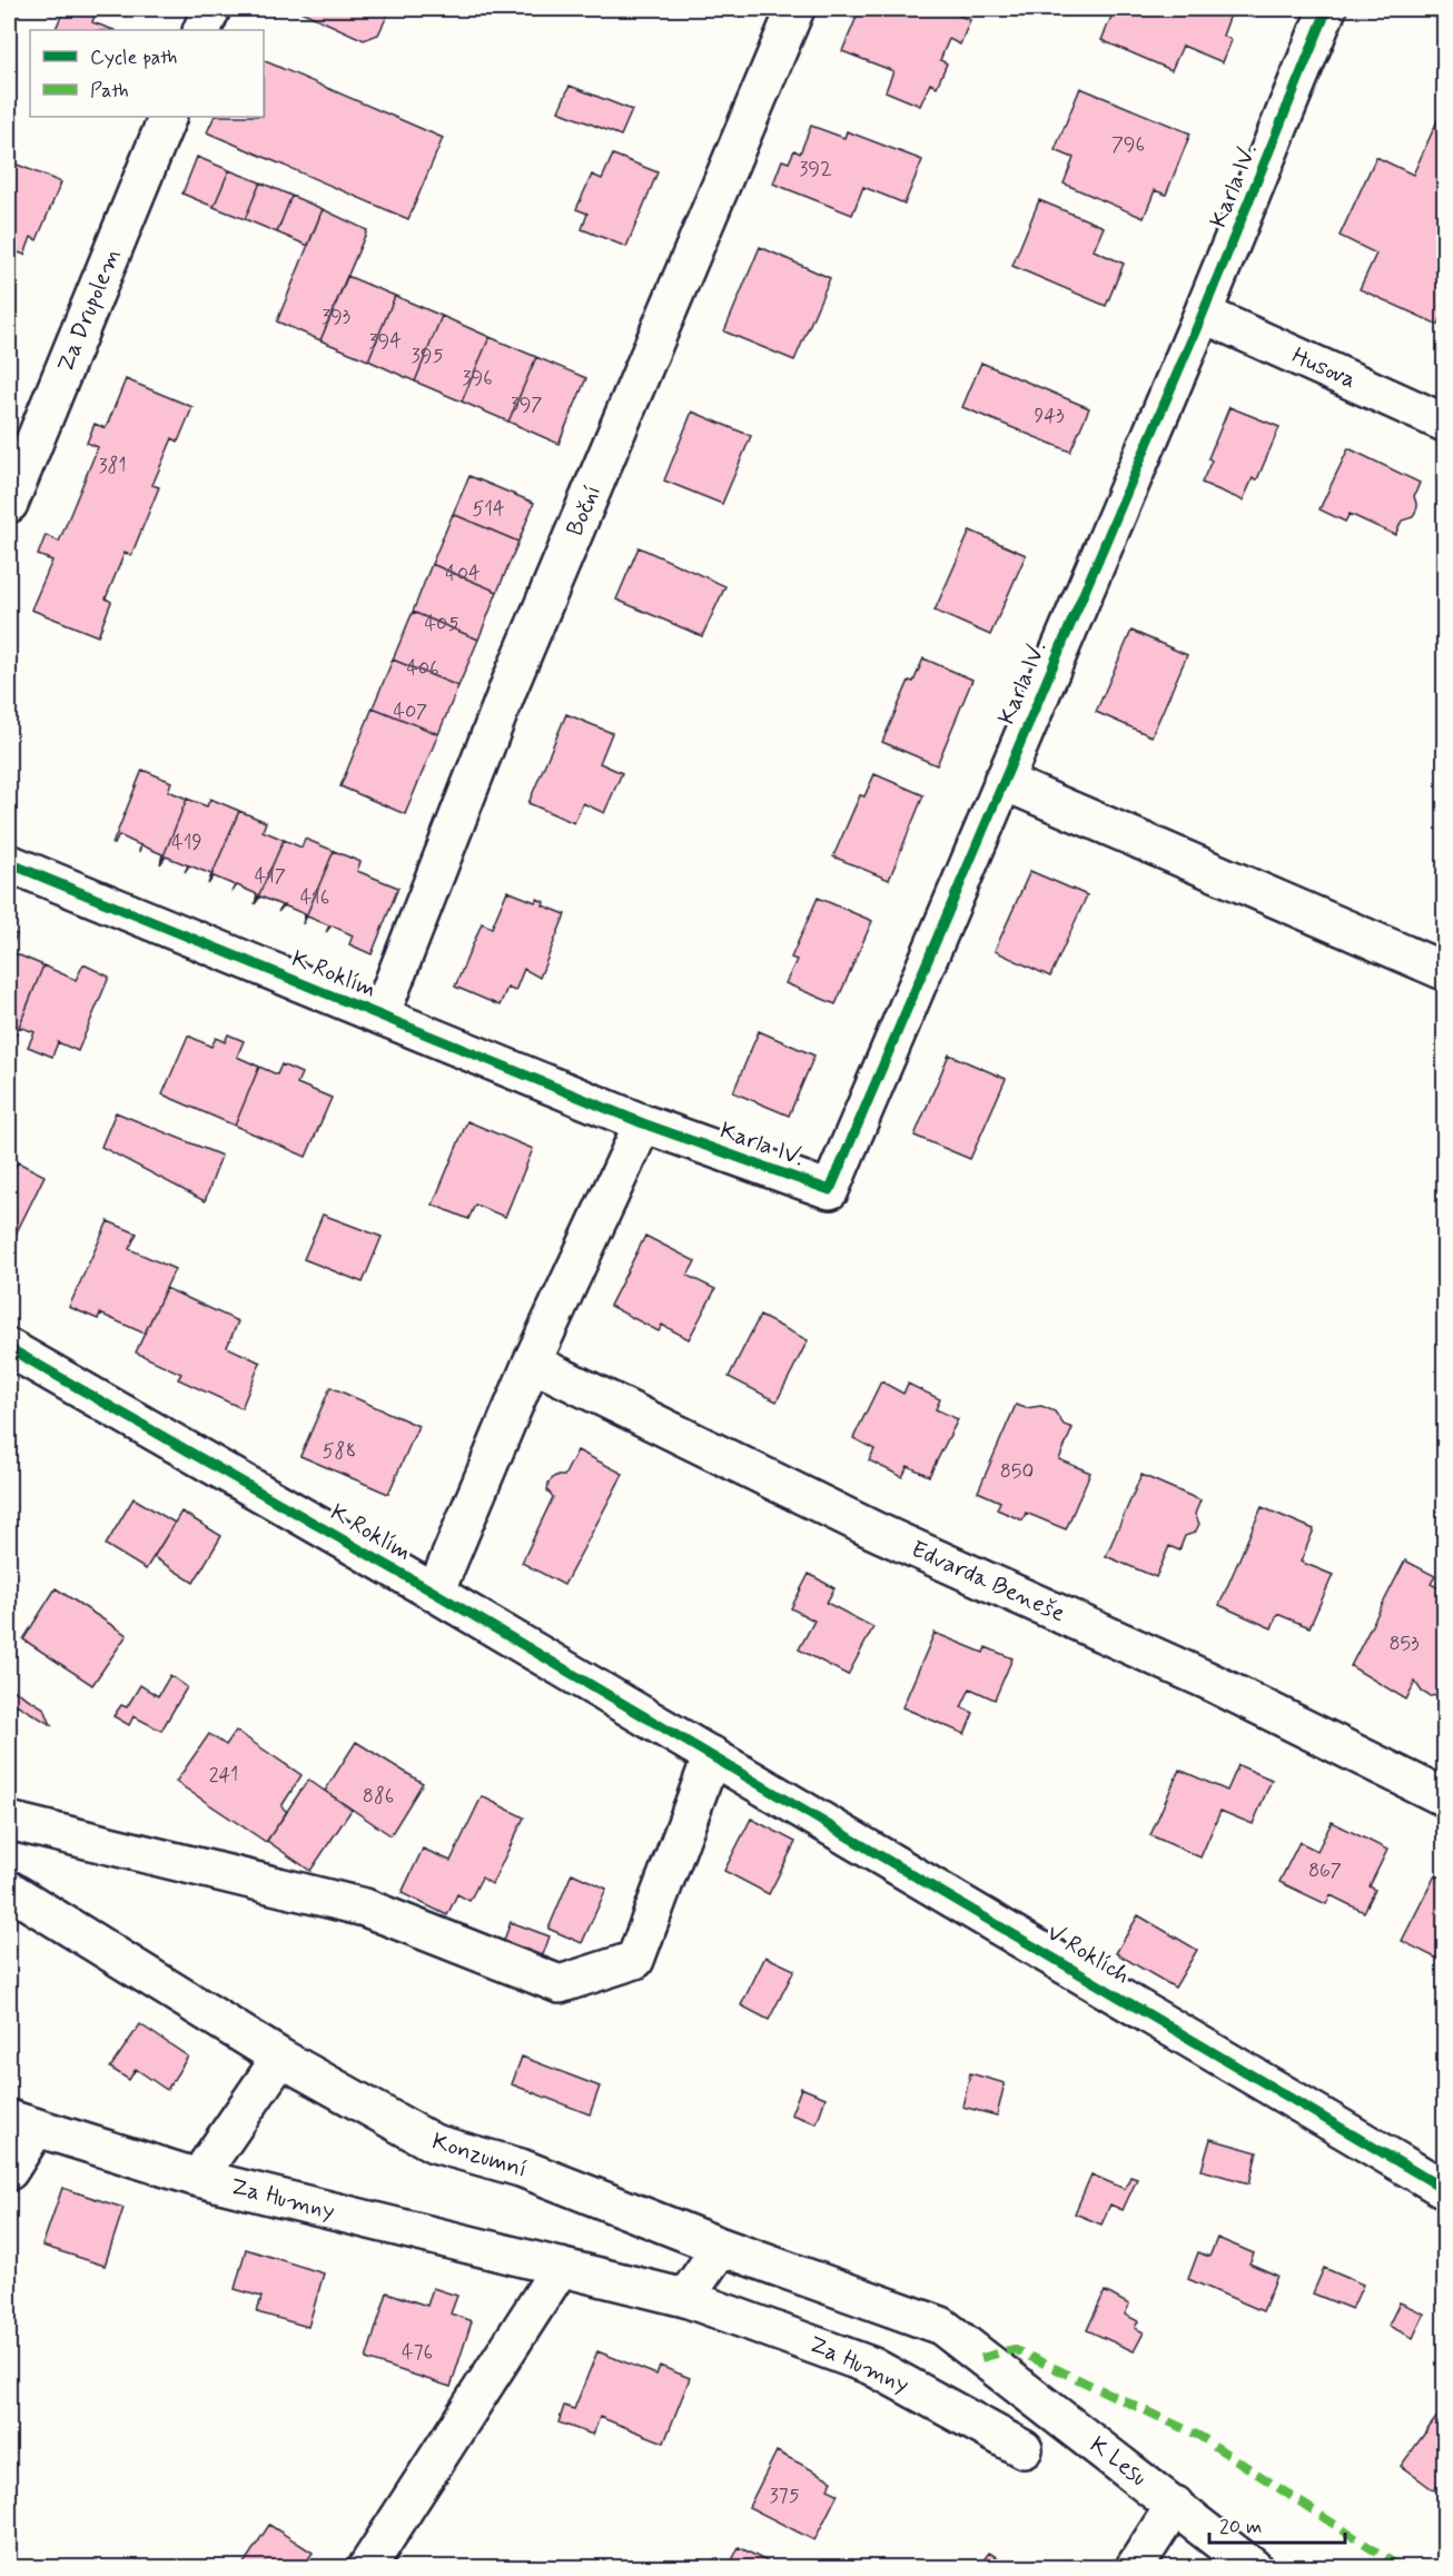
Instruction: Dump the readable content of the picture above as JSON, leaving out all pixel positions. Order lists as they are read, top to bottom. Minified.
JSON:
{"streets":{"street":["Karla IV.","Za Drupolem","Husova","Boční","K Roklím","Edvarda Beneše","V Roklích","Konzumní","Za Humny","K Lesu"]},"crossings":[["Karla IV.","Husova"],["Karla IV.","K Roklím"],["Boční","K Roklím"],["K Roklím","V Roklích"],["Konzumní","K Lesu"]],"house_numbers":["796","392","393","394","395","396","397","943","381","514","404","405","406","407","419","417","416","588","850","853","241","886","867","476","375"],"legend":["Cycle path","Path"],"scale_bar":"20 m"}
